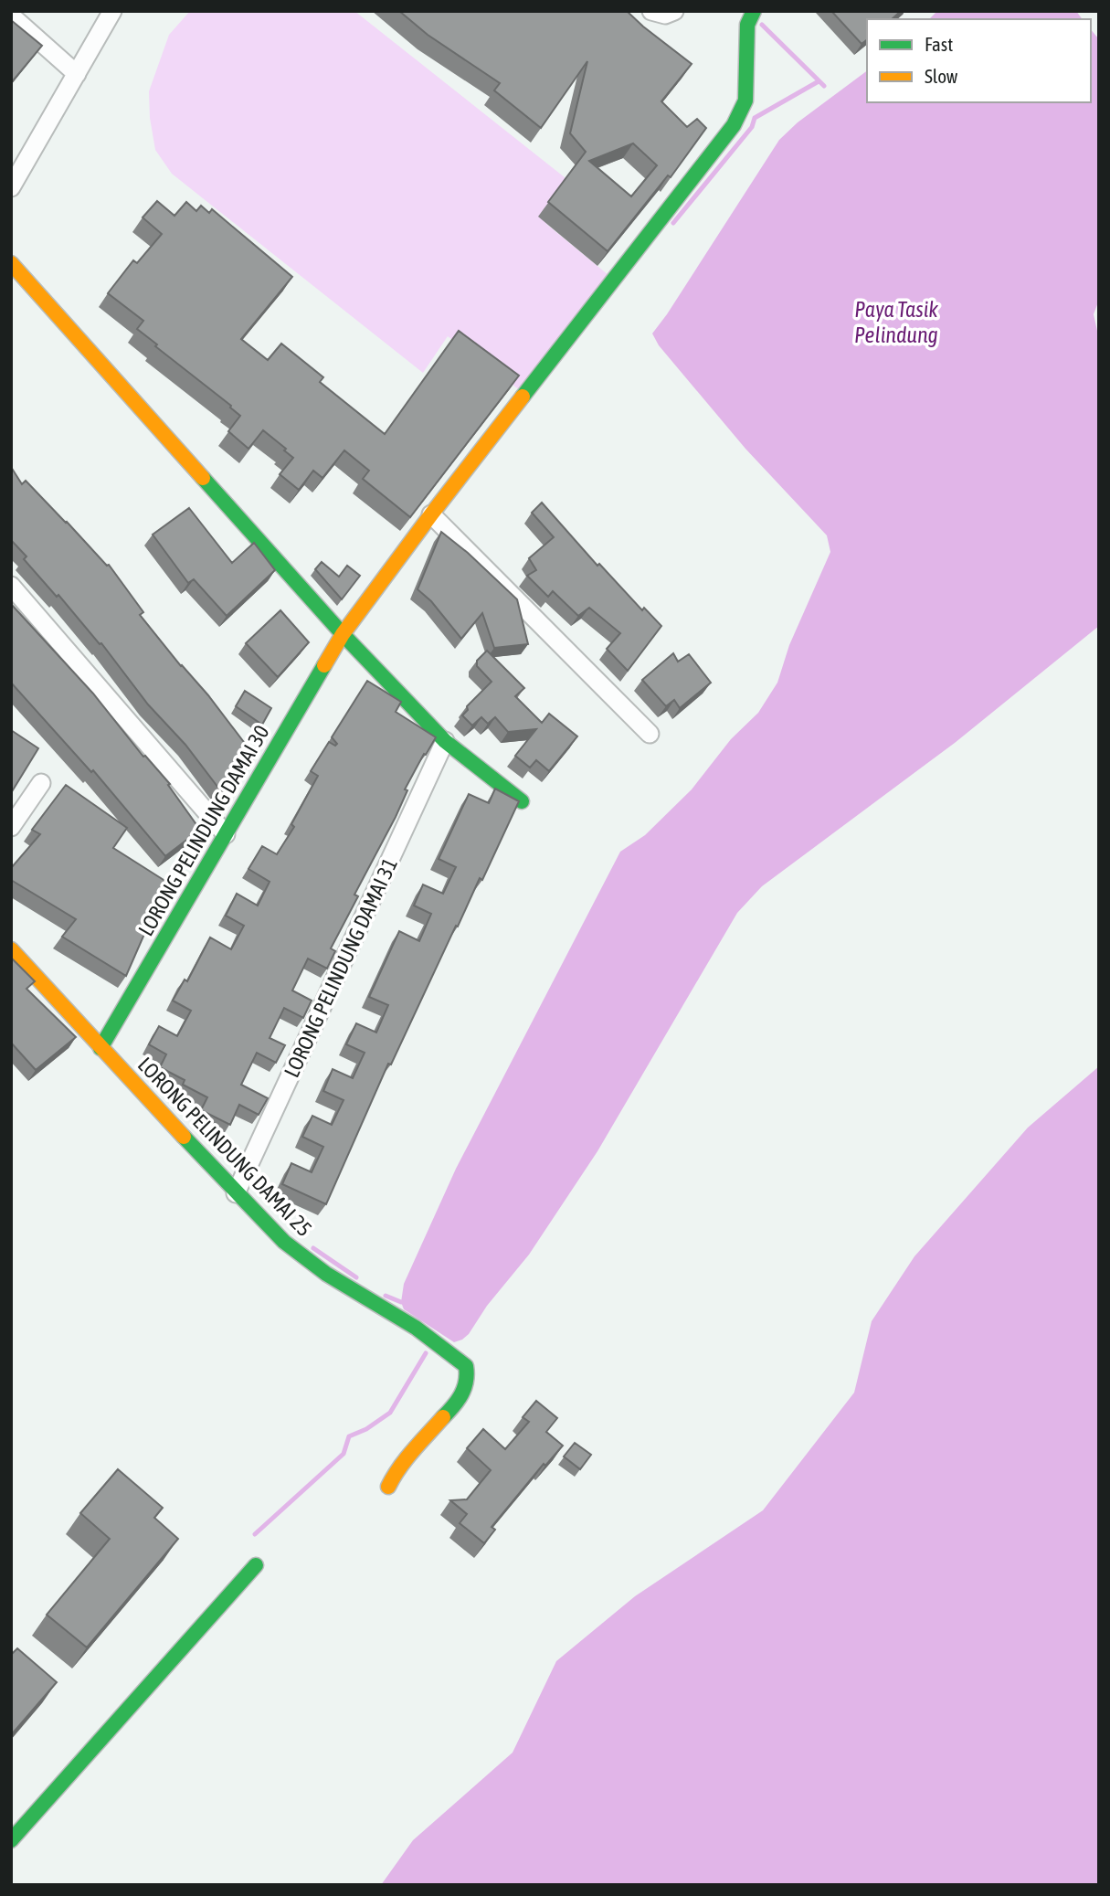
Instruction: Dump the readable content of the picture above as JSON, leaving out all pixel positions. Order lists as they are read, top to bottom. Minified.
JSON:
{"streets":{"street":["LORONG PELINDUNG DAMAI 30","LORONG PELINDUNG DAMAI 31","LORONG PELINDUNG DAMAI 25"]},"crossings":[["LORONG PELINDUNG DAMAI 30","LORONG PELINDUNG DAMAI 25"],["LORONG PELINDUNG DAMAI 31","LORONG PELINDUNG DAMAI 25"]],"water":["Paya Tasik Pelindung"],"legend":["Fast","Slow"]}
